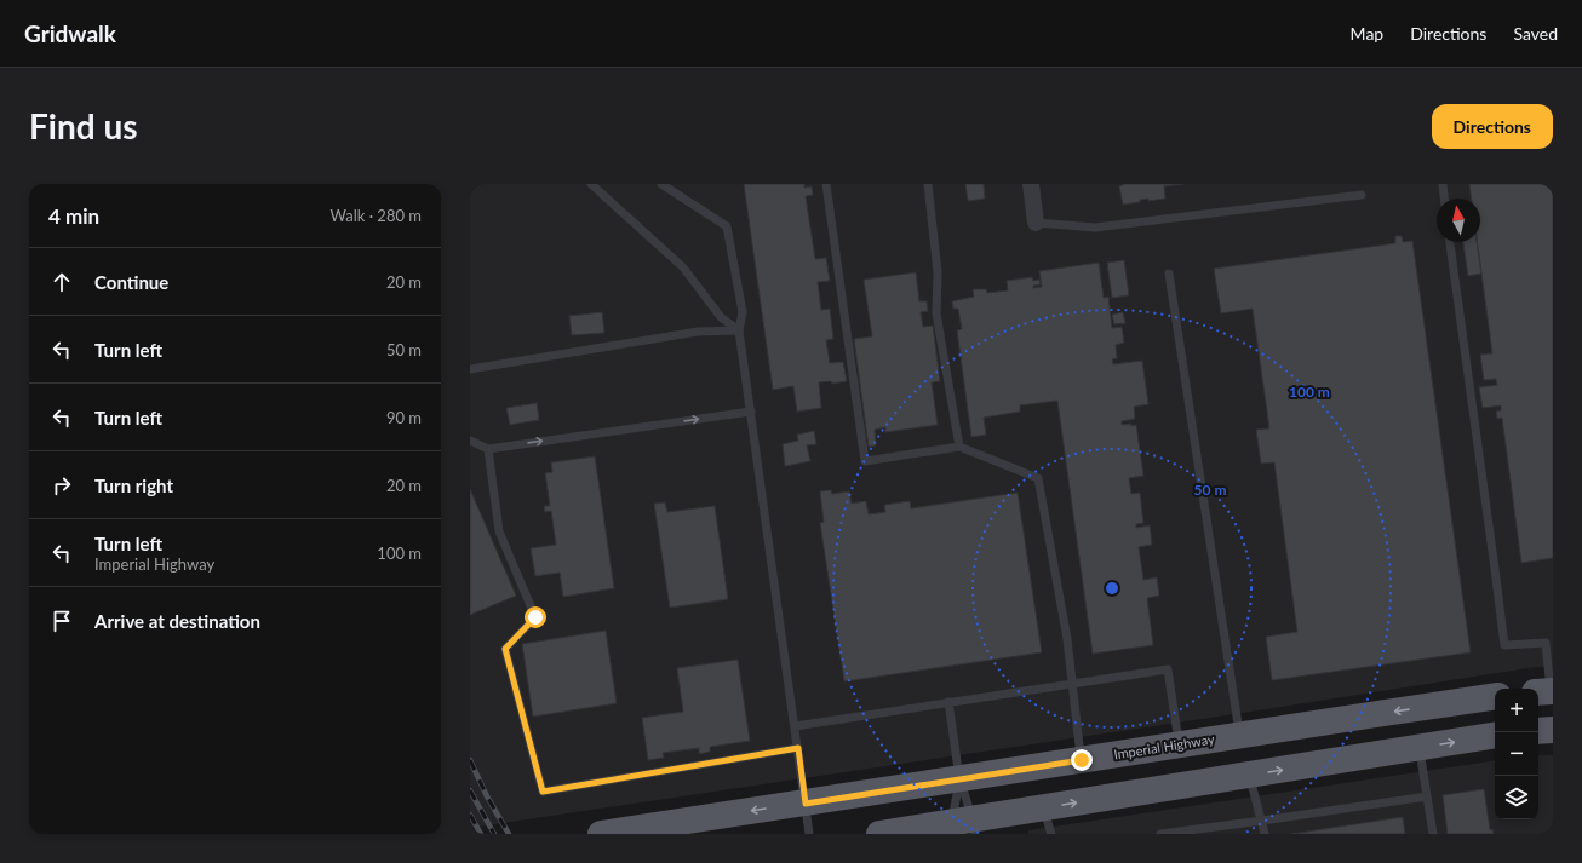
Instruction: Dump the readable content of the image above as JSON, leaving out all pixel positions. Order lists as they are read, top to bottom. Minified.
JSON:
{"streets":{"main road":["Imperial Highway"]},"north":"top","page":{"header":"Gridwalk","nav":["Map","Directions","Saved"],"buttons":"Directions","title":"Find us","heading":["4 min","Walk · 280 m"],"list":[["Continue","20 m"],["Turn left","50 m"],["Turn left","90 m"],["Turn right","20 m"],["Turn left","Imperial Highway","100 m"],"Arrive at destination"],"map_buttons":["+","−"]},"rings":["100 m","50 m"]}
